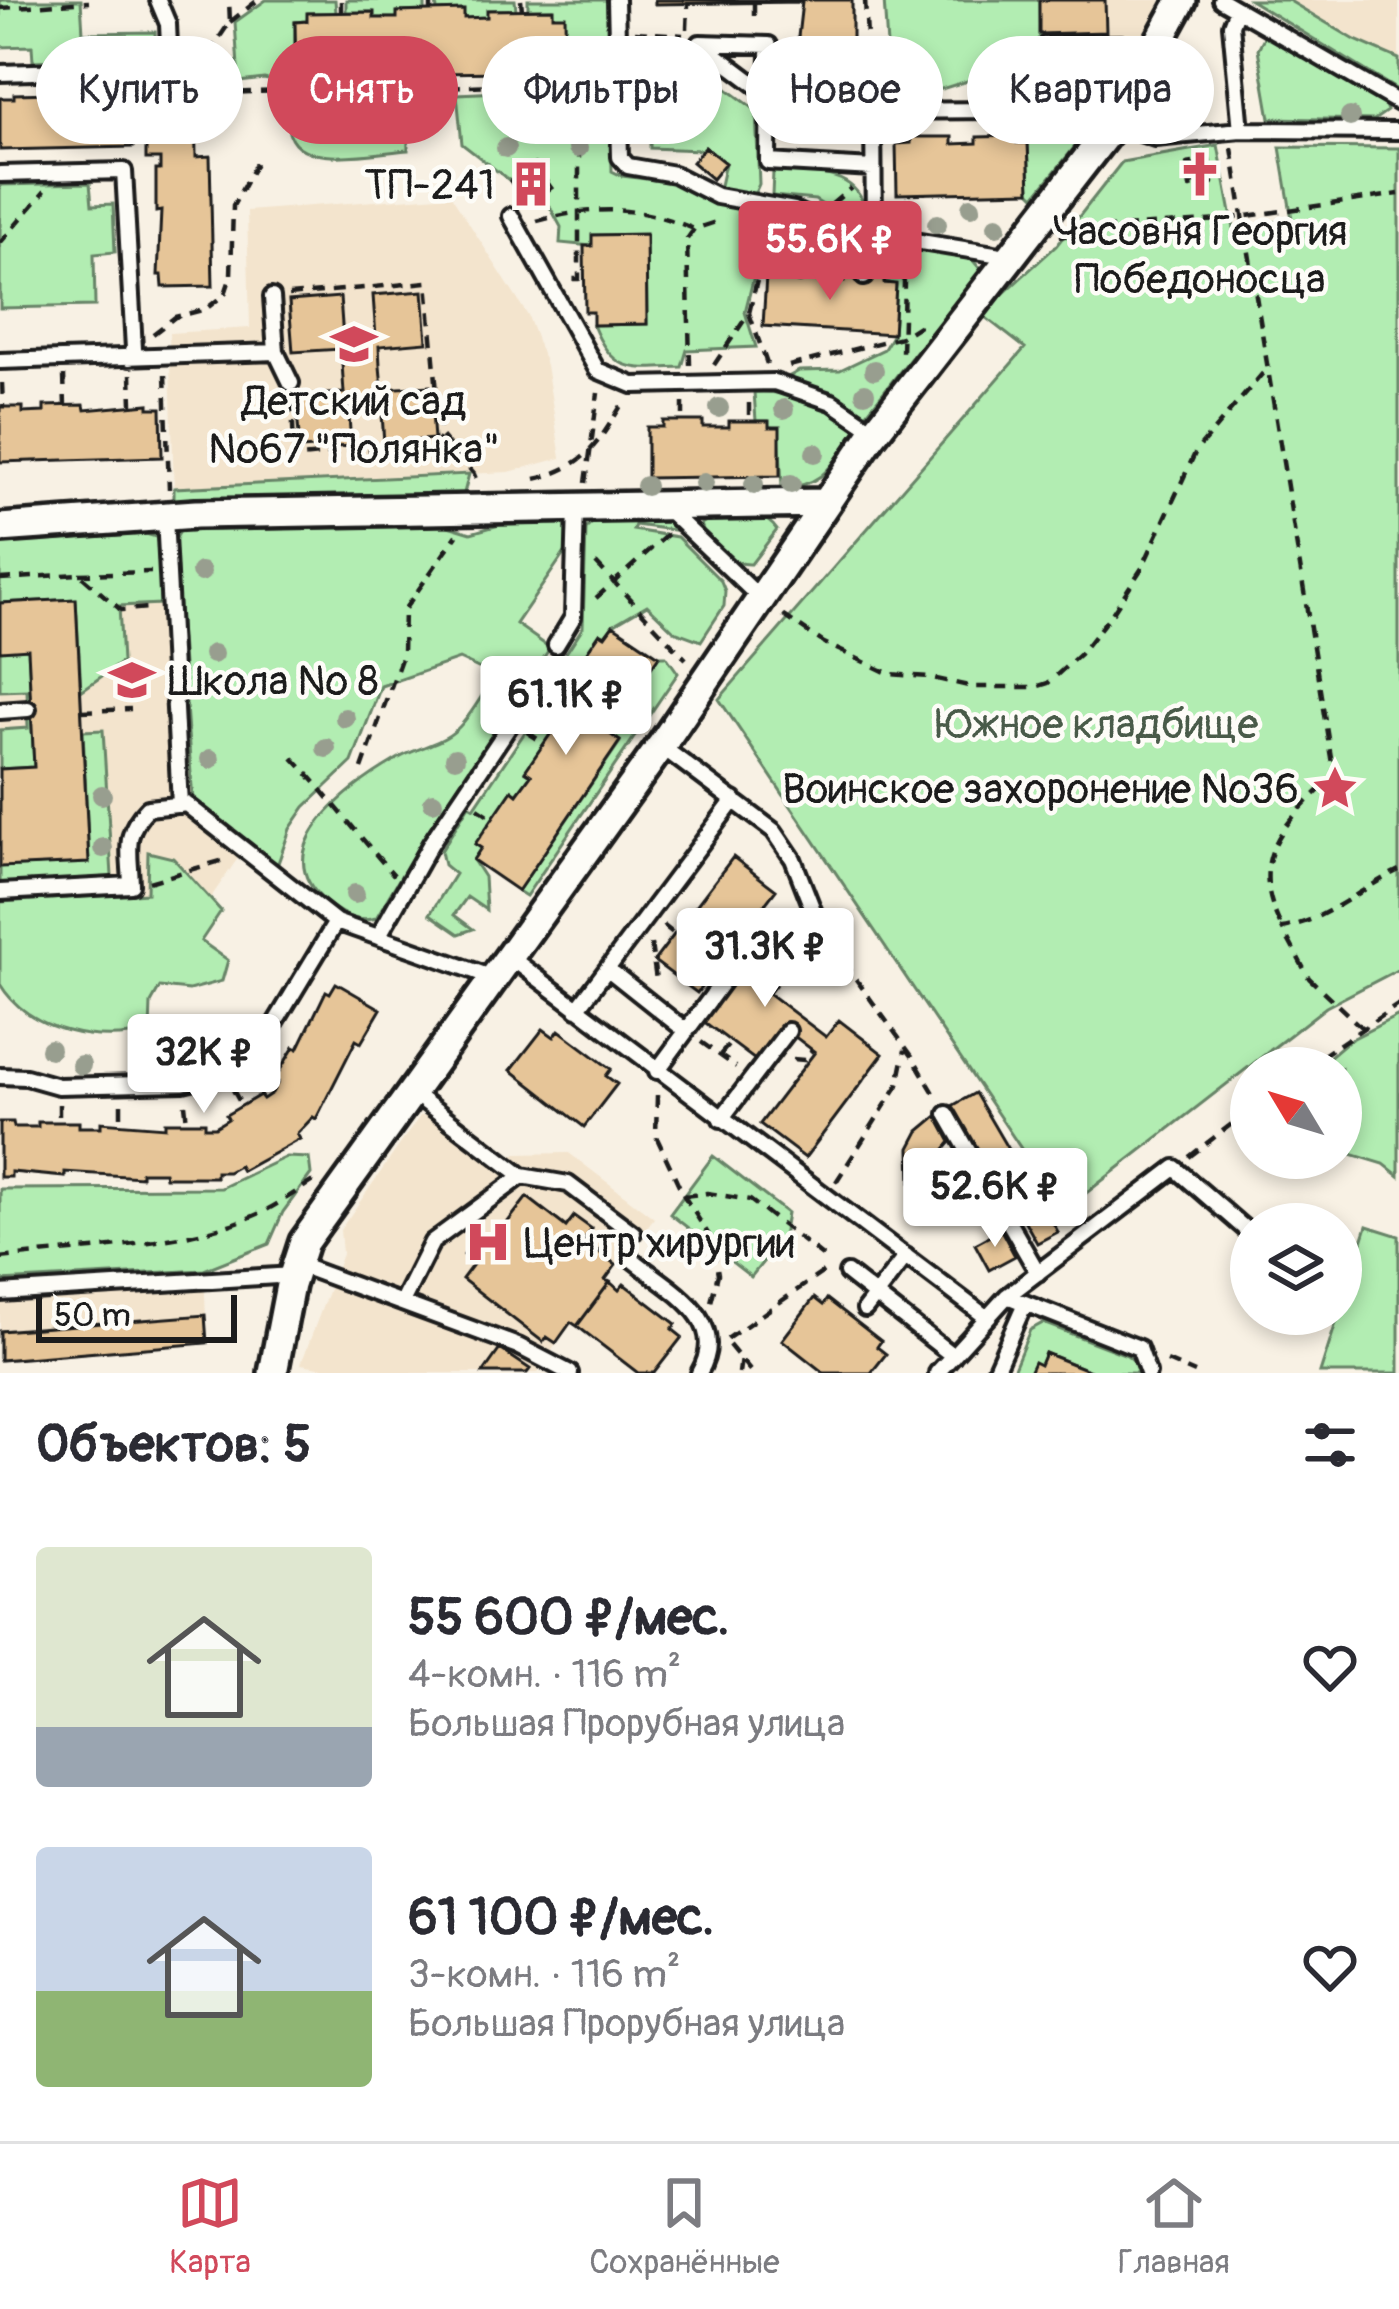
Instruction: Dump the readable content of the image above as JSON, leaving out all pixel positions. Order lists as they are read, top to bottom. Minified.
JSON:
{"parks":["Южное кладбище"],"places":{"church":["Часовня Георгия Победоносца"],"building":["ТП-241"],"school or university":["Детский сад №67 \"Полянка\"","Школа № 8"],"place":["Воинское захоронение №36"],"hospital":["Центр хирургии"]},"scale_bar":"50 m","north":"top left","page":{"chip":["Купить","Снять","Фильтры","Новое","Квартира"],"price":["55.6K ₽","61.1K ₽","31.3K ₽","32K ₽","52.6K ₽"],"scale":"50 m","heading":"Объектов: 5","list":[{"name":"55 600 ₽/мес.","note":"4-комн. · 116 m² · Большая Прорубная улица"},{"name":"61 100 ₽/мес.","note":"3-комн. · 116 m² · Большая Прорубная улица"}],"tabs":["Карта","Сохранённые","Главная"]}}
